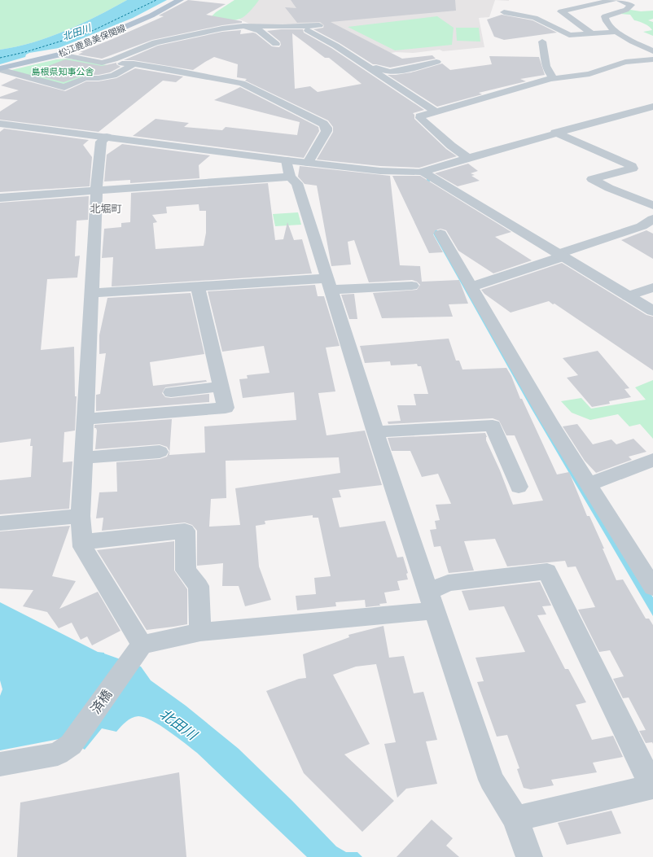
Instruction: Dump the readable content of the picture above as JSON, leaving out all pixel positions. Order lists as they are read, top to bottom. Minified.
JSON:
{"streets":{"main road":["松江鹿島美保関線"],"street":["済橋"]},"districts":["北堀町"],"water":["北田川"],"parks":["島根県知事公舎"]}
